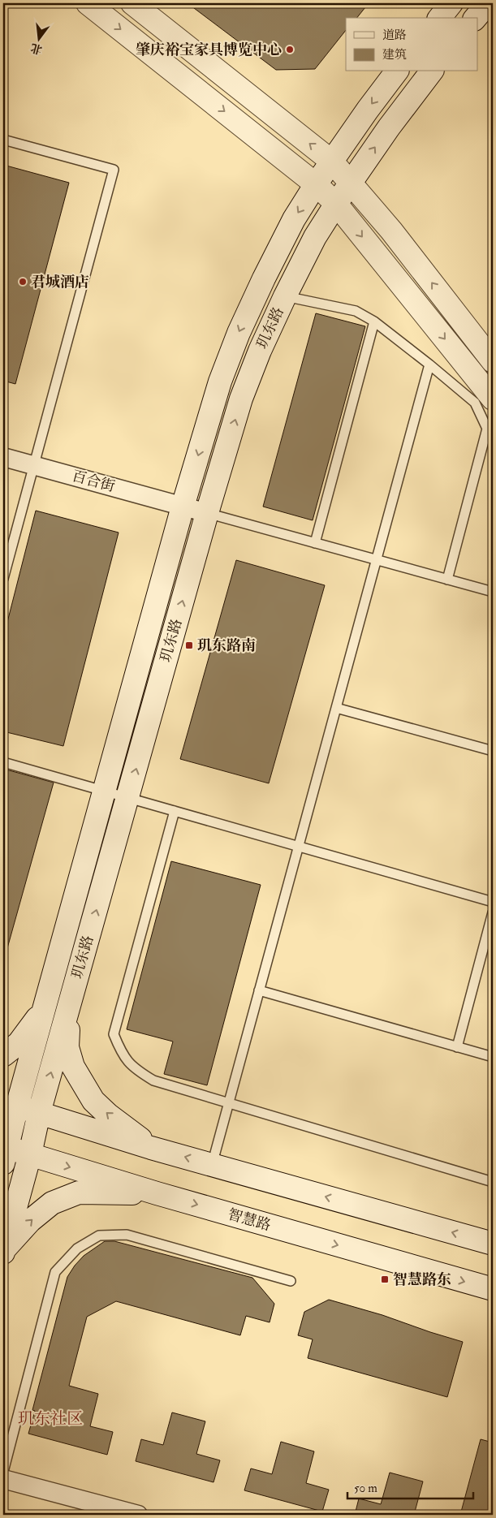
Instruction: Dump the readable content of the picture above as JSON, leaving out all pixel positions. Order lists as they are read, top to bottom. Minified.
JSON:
{"streets":{"main road":["玑东路","智慧路"],"street":["百合街"]},"crossings":[["玑东路","百合街"],["玑东路","智慧路"]],"districts":["玑东社区"],"places":{"other":["肇庆裕宝家具博览中心","君城酒店"],"transit":["玑东路南","智慧路东"]},"legend":["道路","建筑"],"scale_bar":"50 m","north":"bottom"}
